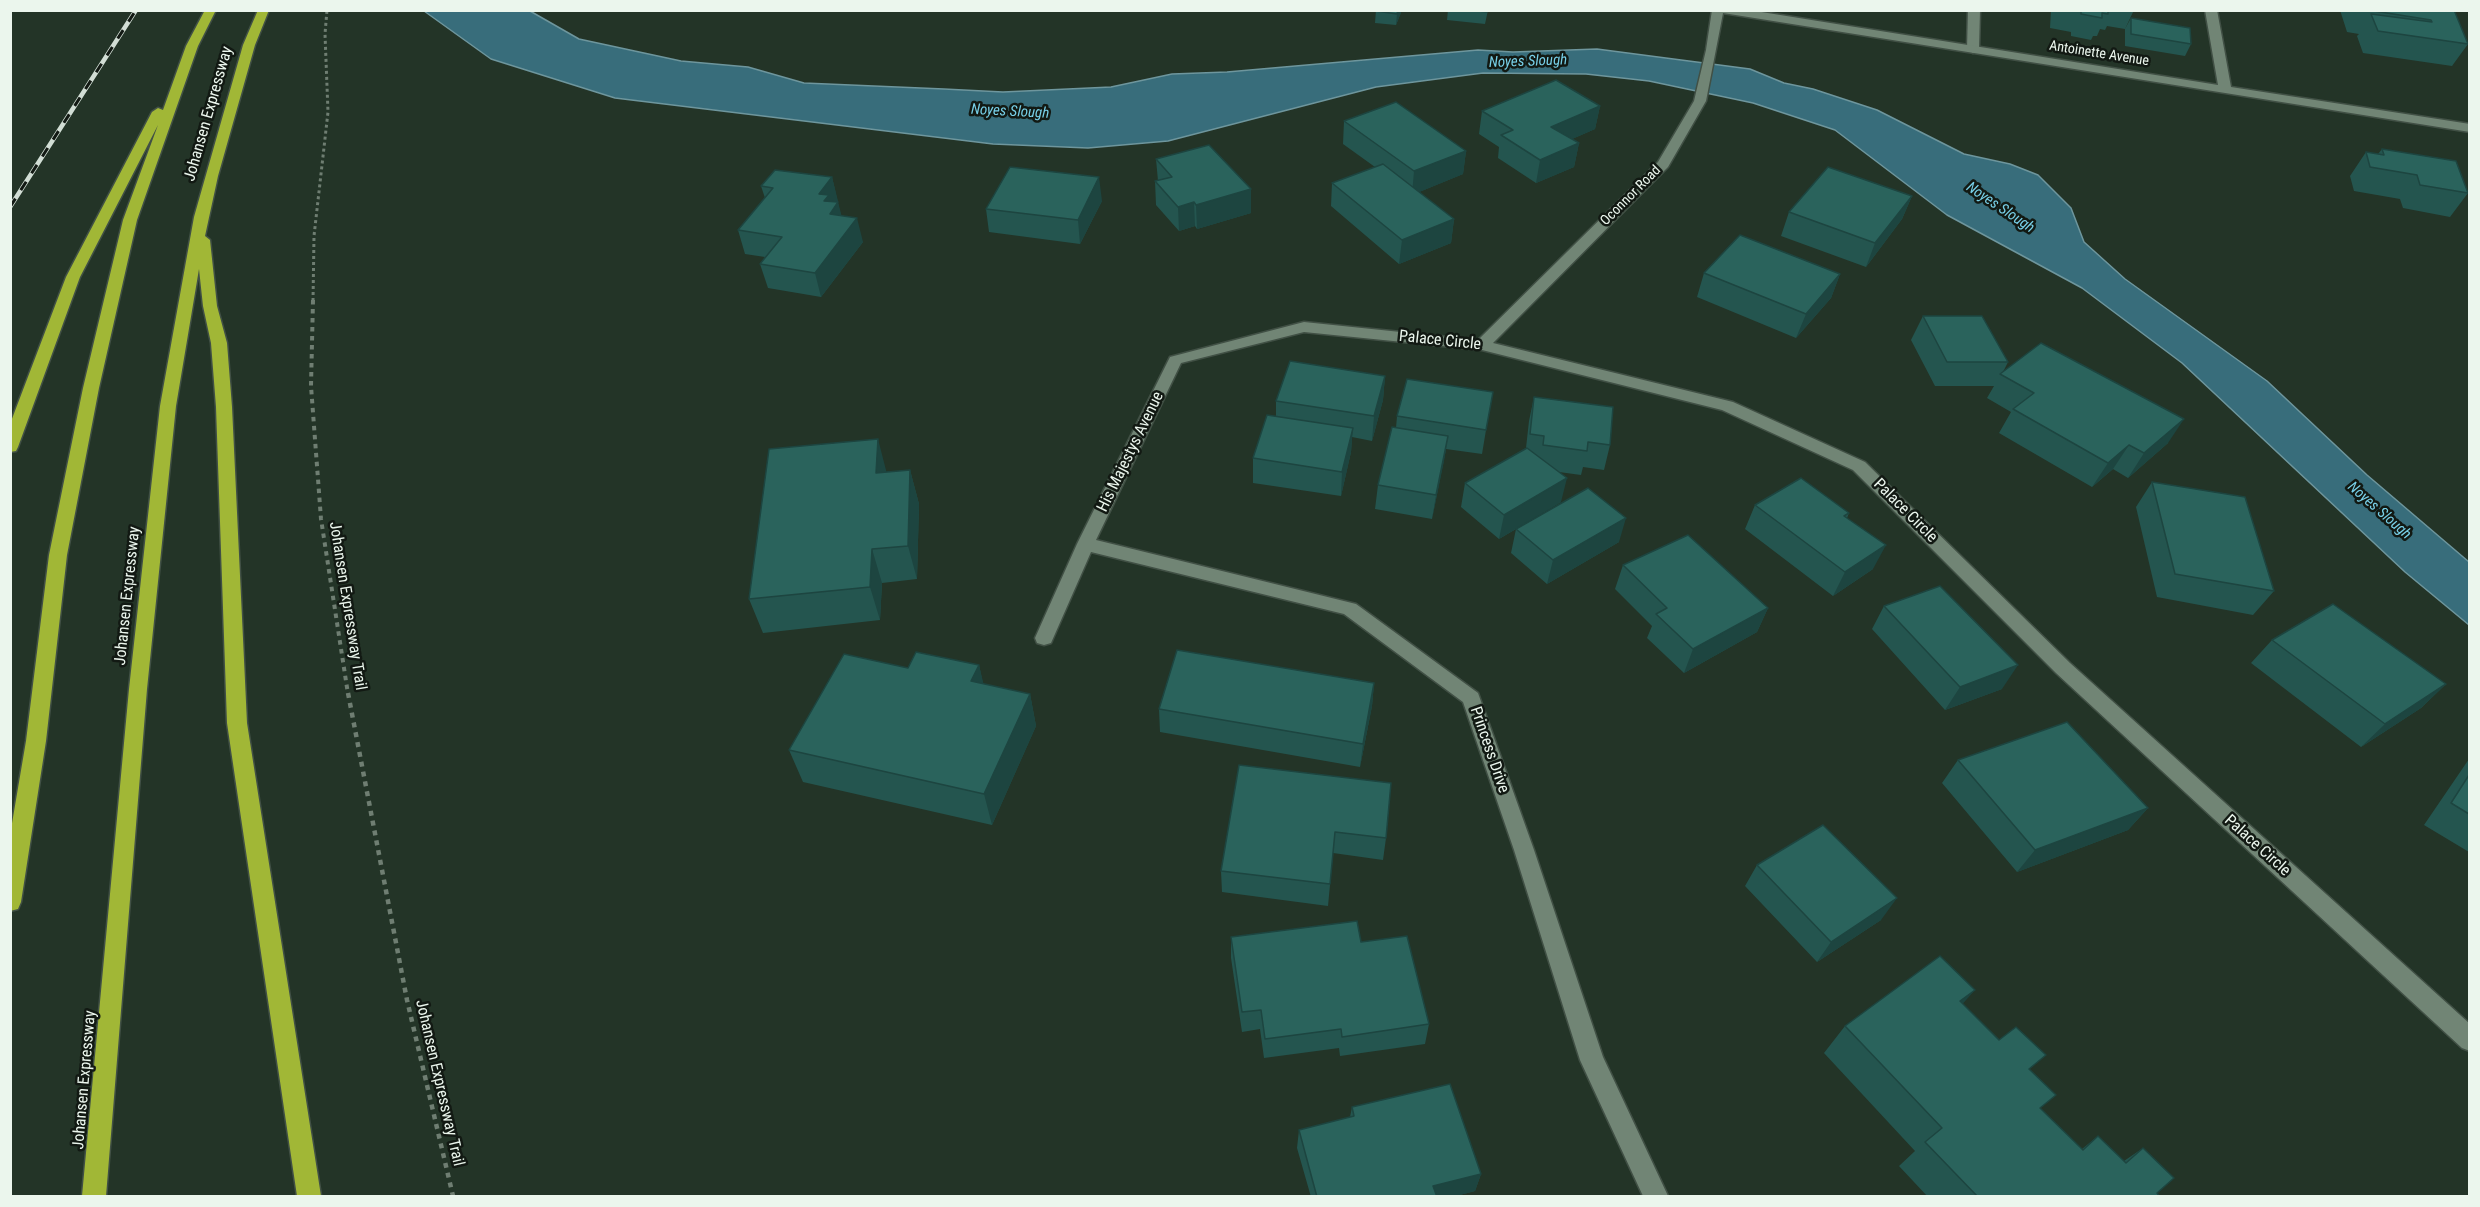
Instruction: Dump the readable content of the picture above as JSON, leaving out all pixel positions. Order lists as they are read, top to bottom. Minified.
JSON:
{"streets":{"highway":["Johansen Expressway"],"street":["Antoinette Avenue","Oconnor Road","Palace Circle","His Majestys Avenue","Princess Drive"],"path":["Johansen Expressway Trail"]},"crossings":[["Oconnor Road","Palace Circle"],["Palace Circle","His Majestys Avenue"],["His Majestys Avenue","Princess Drive"]],"water":["Noyes Slough"]}
